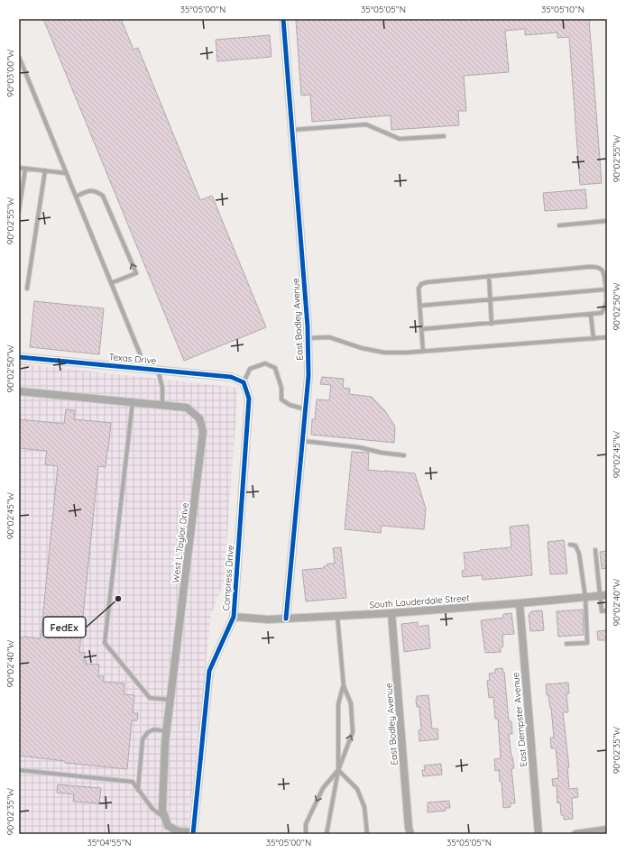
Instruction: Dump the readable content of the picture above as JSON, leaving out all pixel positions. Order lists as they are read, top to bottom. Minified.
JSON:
{"streets":{"street":["East Bodley Avenue","Texas Drive","West L Taylor Drive","Compress Drive","South Lauderdale Street","East Dempster Avenue"]},"crossings":[["East Bodley Avenue","South Lauderdale Street"],["Texas Drive","Compress Drive"],["Compress Drive","South Lauderdale Street"],["South Lauderdale Street","East Dempster Avenue"]],"places":["FedEx"],"coordinates":["35°05'00\"N","35°05'05\"N","35°05'10\"N","90°03'00\"W","90°02'55\"W","90°02'50\"W","90°02'45\"W","90°02'40\"W","90°02'35\"W","35°04'55\"N"]}
